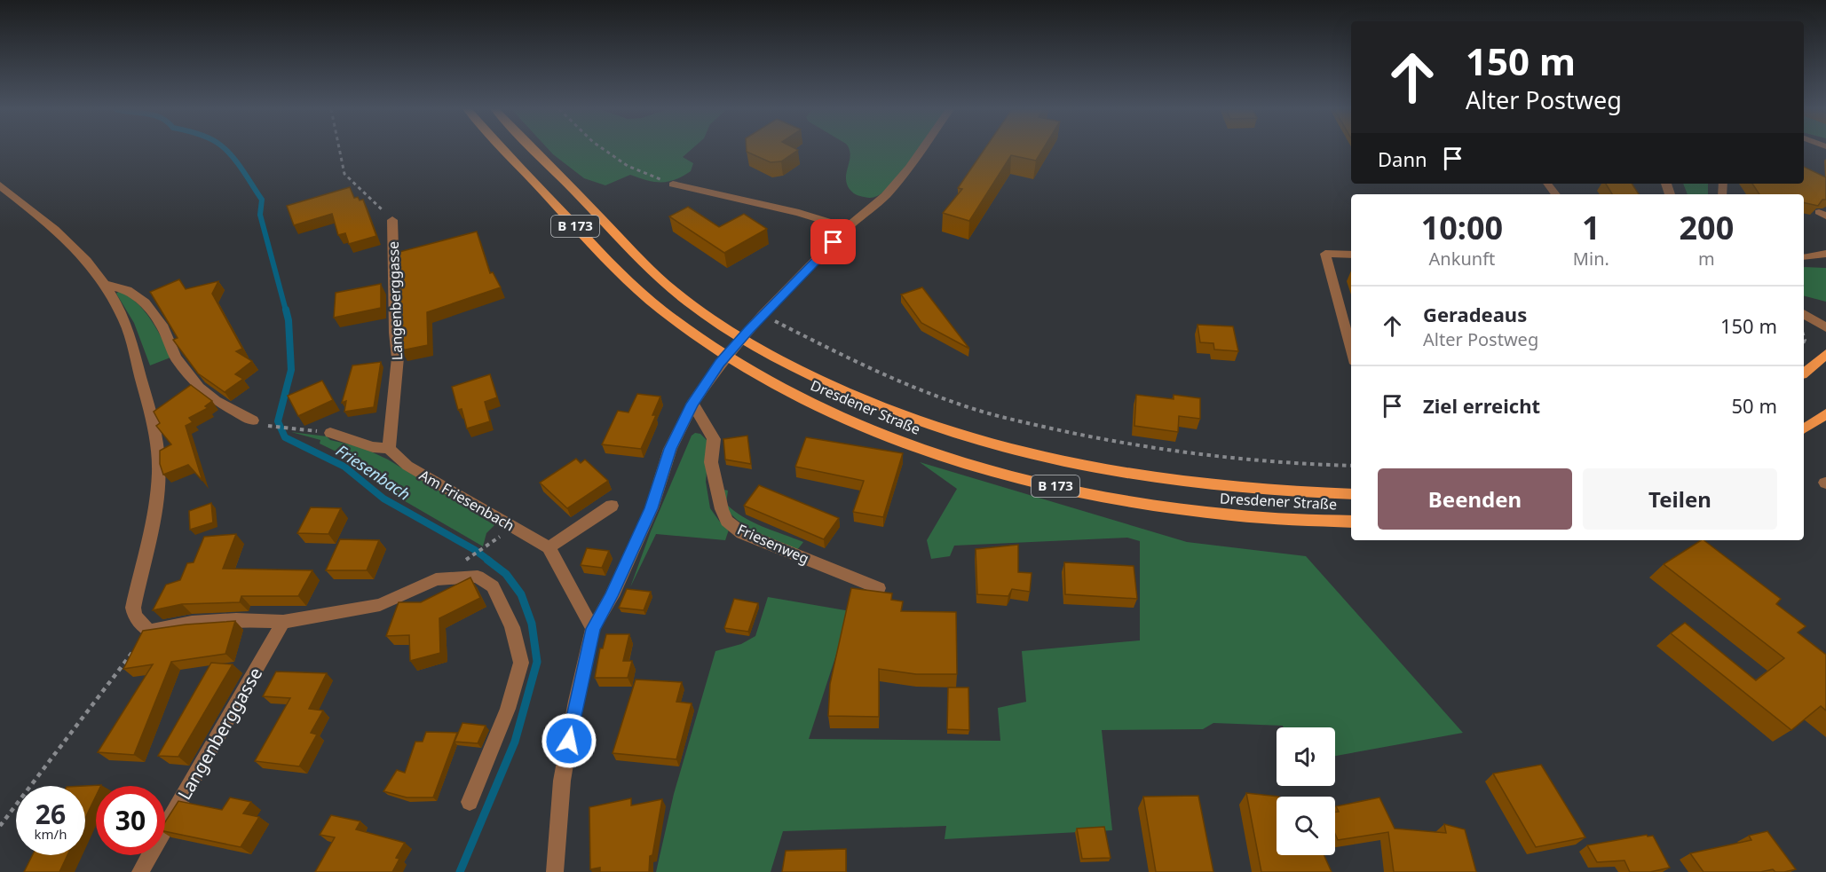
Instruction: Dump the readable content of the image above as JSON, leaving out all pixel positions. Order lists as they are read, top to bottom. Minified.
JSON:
{"streets":{"main road":["B 173","Dresdener Straße"],"street":["Langenberggasse","Am Friesenbach","Friesenweg"]},"crossings":[["Langenberggasse","Am Friesenbach"]],"water":["Friesenbach"],"page":{"turn":["150 m","Alter Postweg"],"then":"Dann","eta":["10:00","Ankunft","1","Min.","200","m"],"list":[{"name":"Geradeaus","note":"Alter Postweg","value":"150 m"},{"name":"Ziel erreicht","value":"50 m"}],"buttons":["Beenden","Teilen"],"speed":"26 km/h","limit":"30"}}
